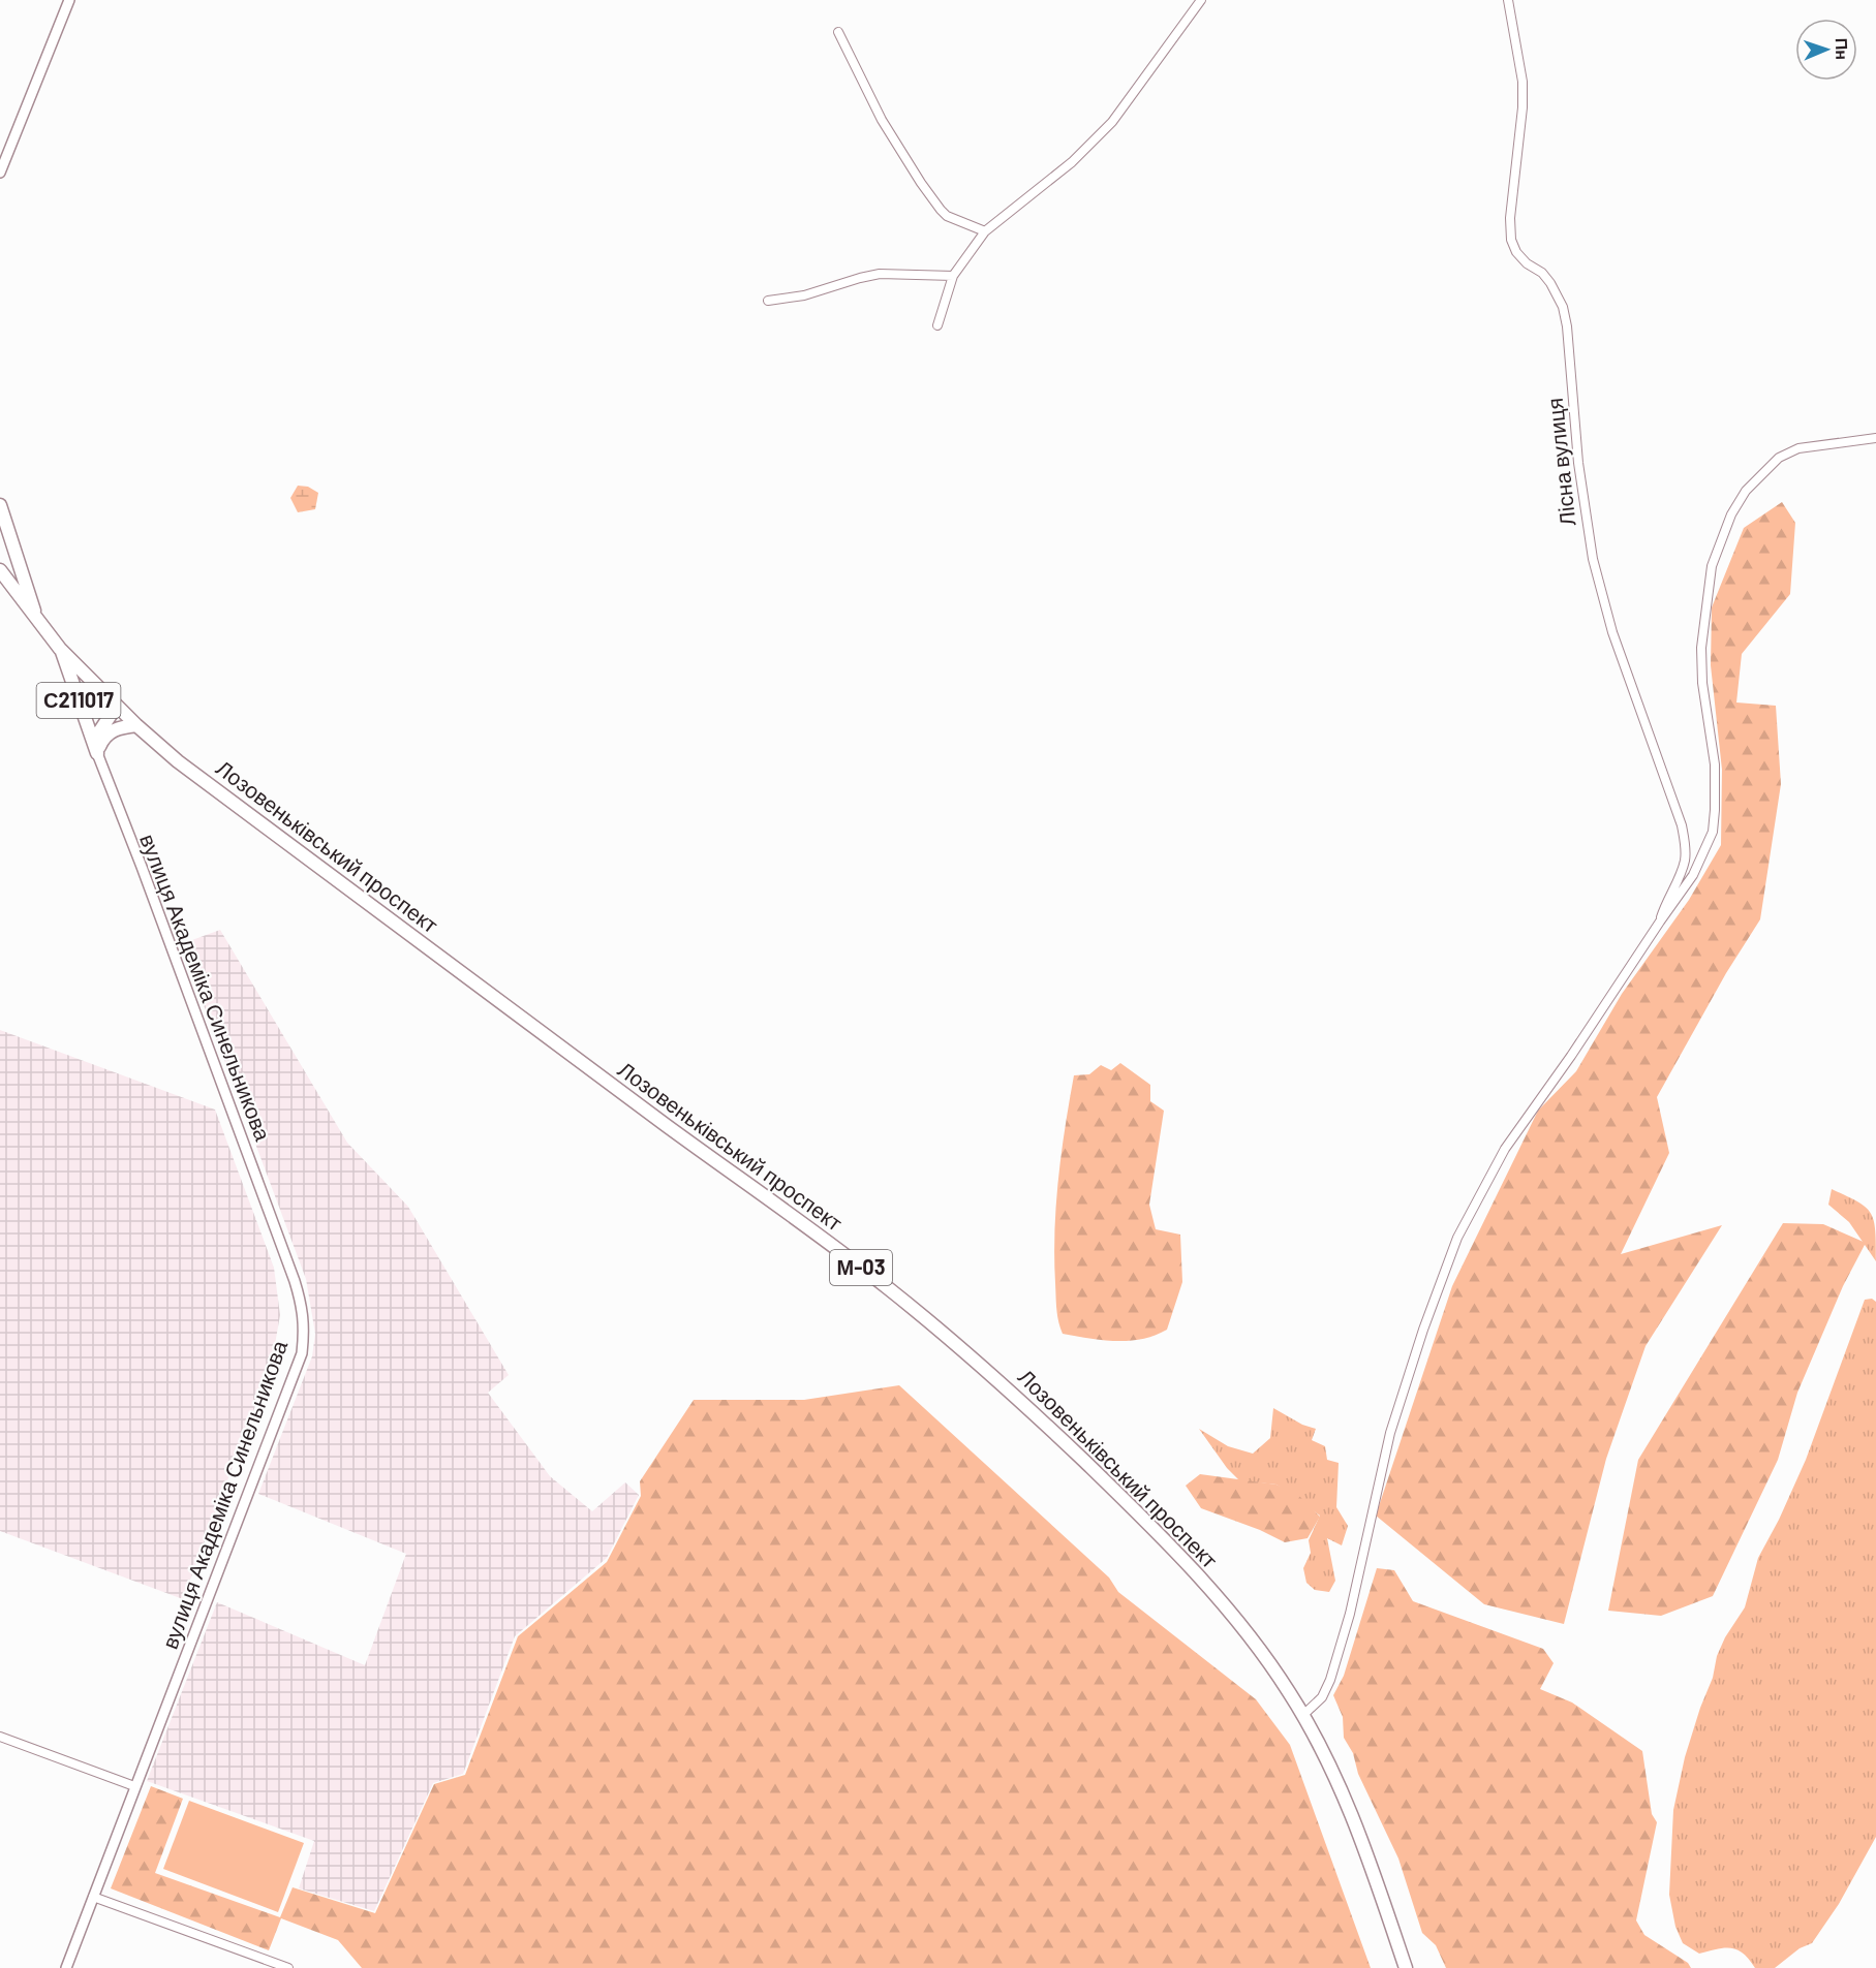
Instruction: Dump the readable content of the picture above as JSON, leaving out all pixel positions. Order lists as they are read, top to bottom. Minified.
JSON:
{"streets":{"highway":["С211017","Лозовеньківський проспект","М-03"],"street":["Лісна вулиця","вулиця Академіка Синельникова"]},"crossings":[["С211017","Лозовеньківський проспект"],["С211017","вулиця Академіка Синельникова"]],"north":"right"}
